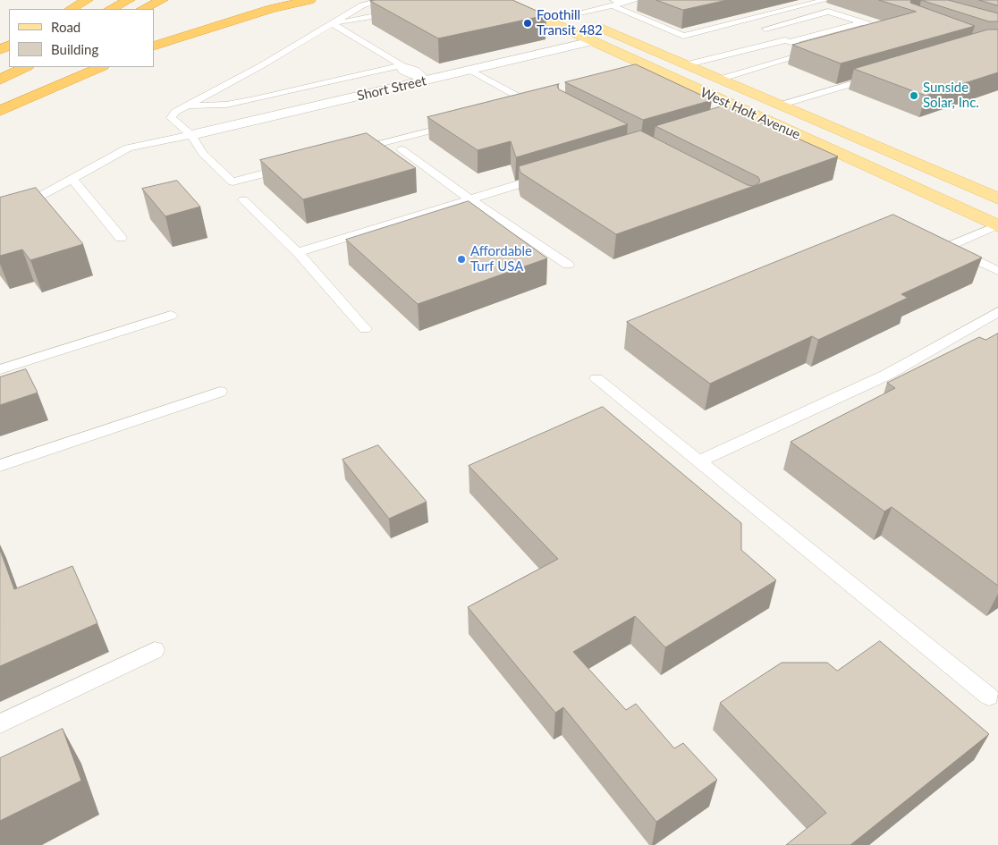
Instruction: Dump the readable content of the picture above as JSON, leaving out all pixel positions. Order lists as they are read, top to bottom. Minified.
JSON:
{"streets":{"main road":["West Holt Avenue"],"street":["Short Street"]},"crossings":[["Short Street","West Holt Avenue"]],"places":["Foothill Transit 482","Sunside Solar, Inc.","Affordable Turf USA"],"legend":["Road","Building"]}
